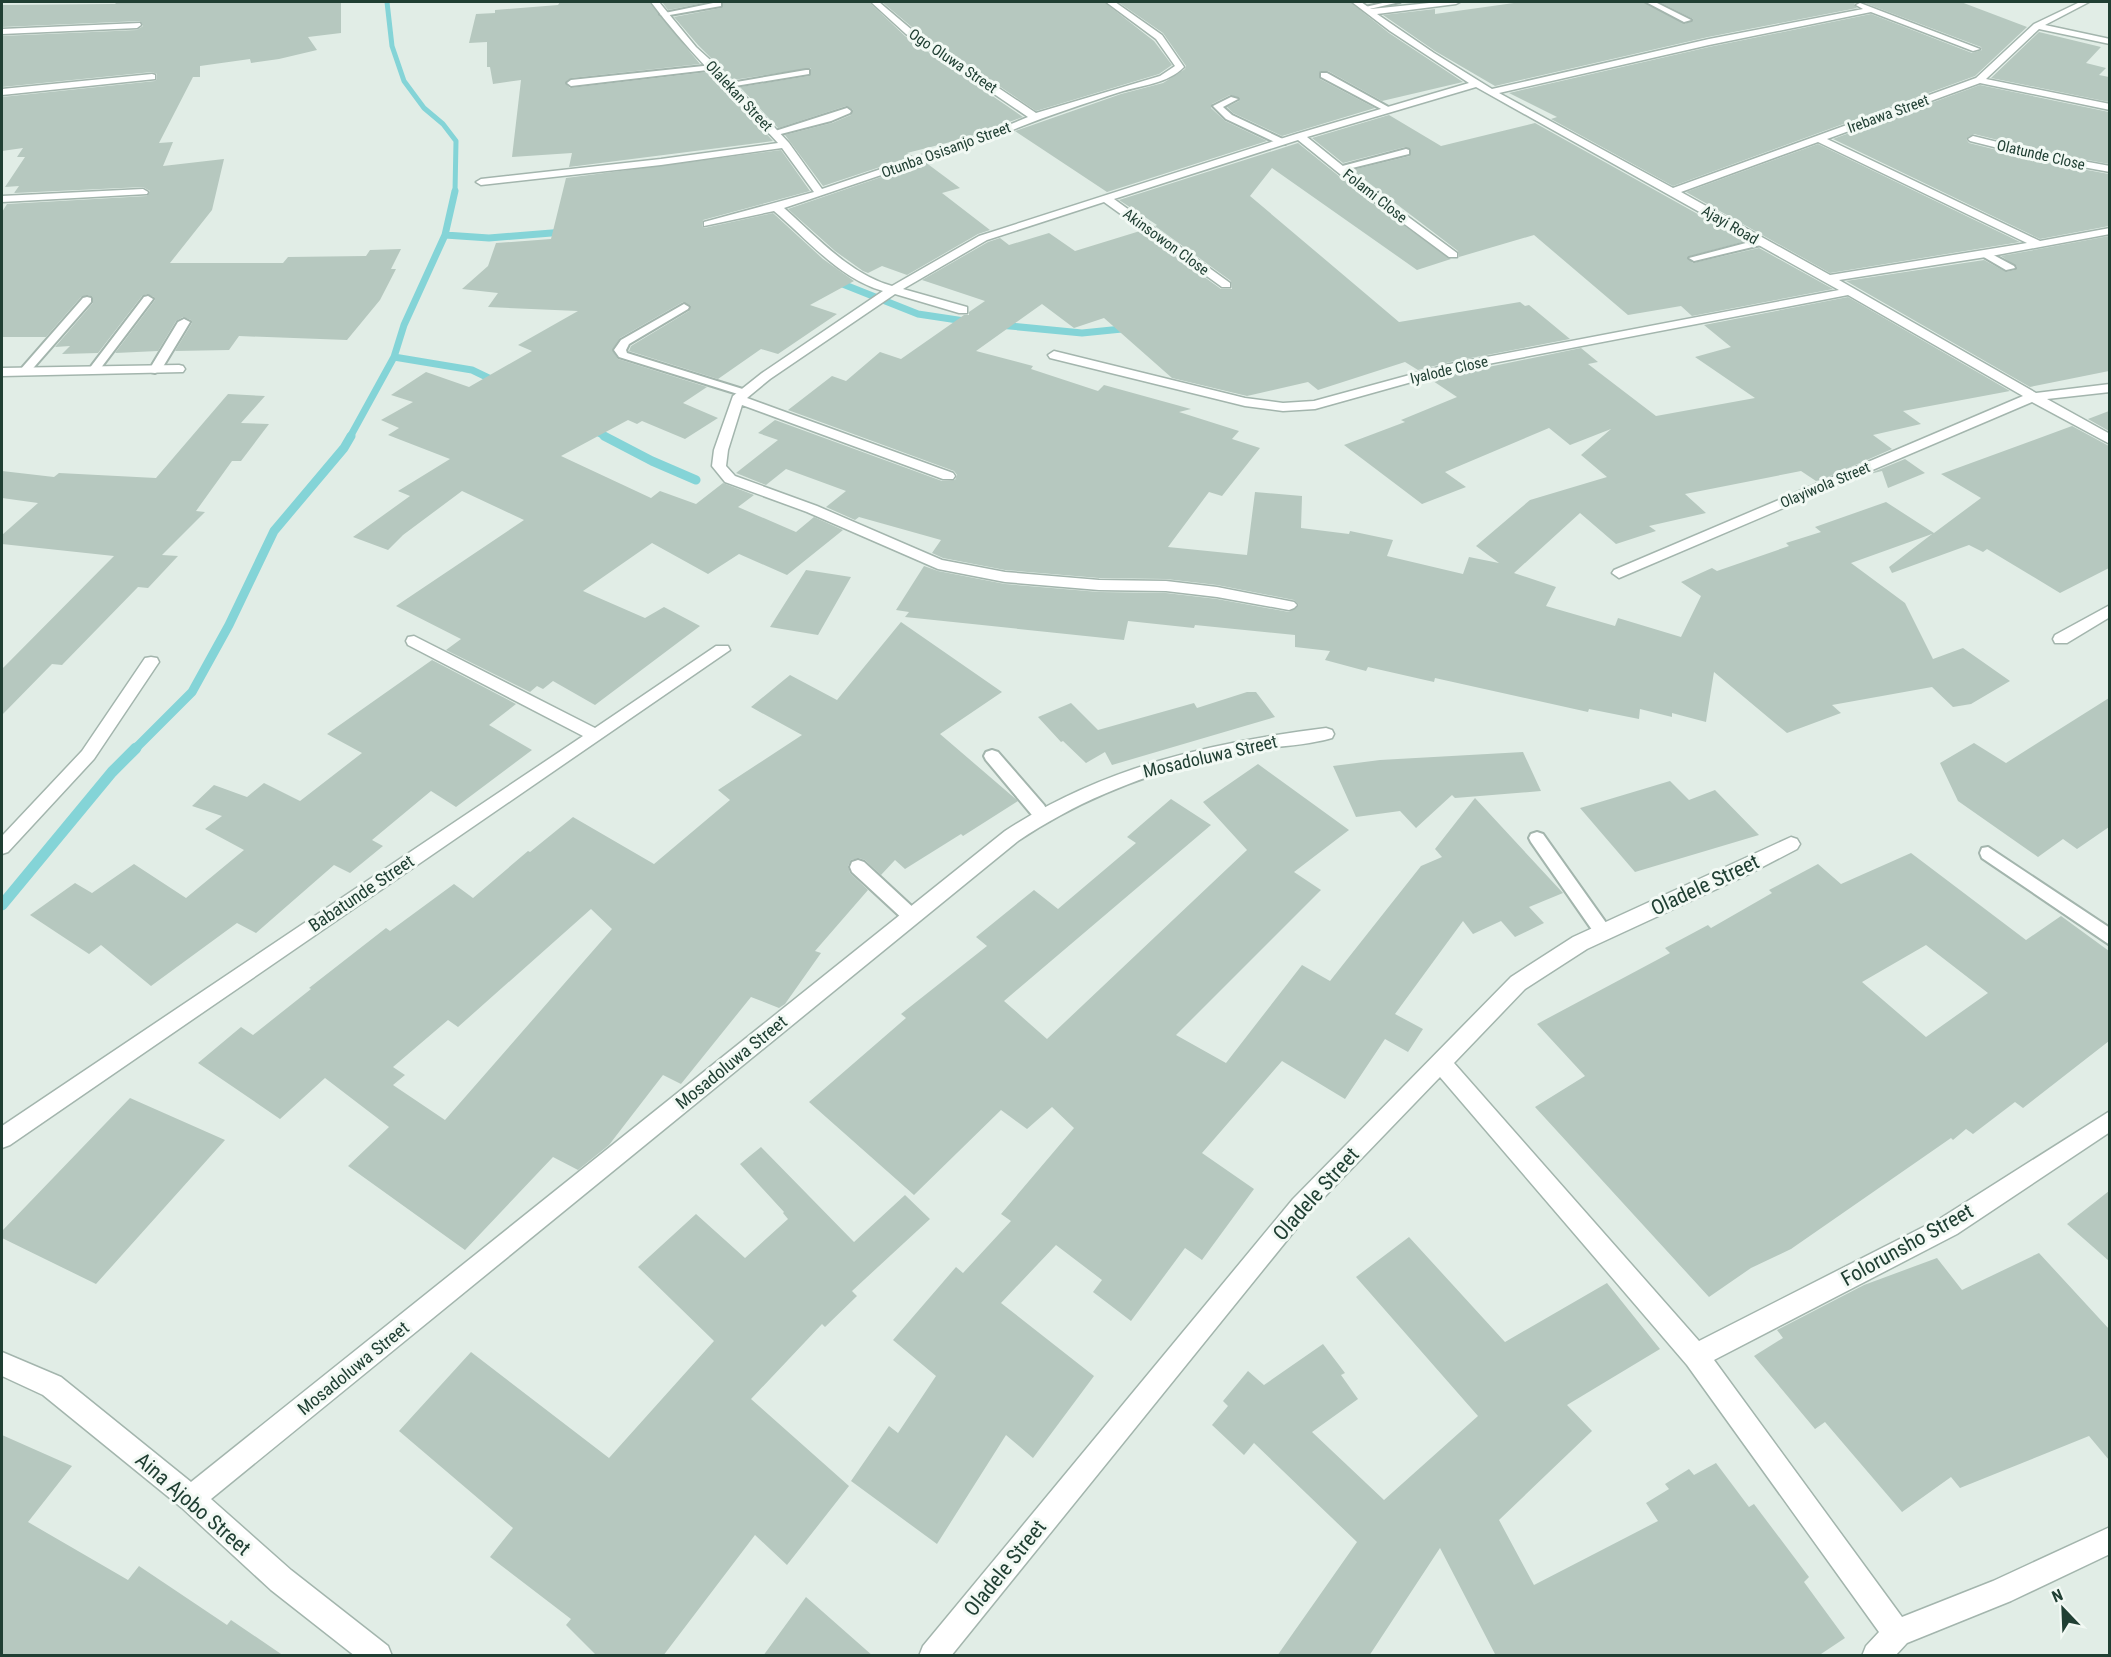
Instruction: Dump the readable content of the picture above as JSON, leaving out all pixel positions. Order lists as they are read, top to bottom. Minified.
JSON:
{"streets":{"street":["Ogo Oluwa Street","Olalekan Street","Irebawa Street","Otunba Osisanjo Street","Olatunde Close","Folami Close","Ajayi Road","Akinsowon Close","Iyalode Close","Olayiwola Street","Mosadoluwa Street","Oladele Street","Babatunde Street","Folorunsho Street","Aina Ajobo Street"]},"crossings":[["Ogo Oluwa Street","Otunba Osisanjo Street"],["Olalekan Street","Otunba Osisanjo Street"],["Irebawa Street","Ajayi Road"],["Ajayi Road","Iyalode Close"],["Ajayi Road","Olayiwola Street"],["Mosadoluwa Street","Aina Ajobo Street"]],"north":"top left"}
